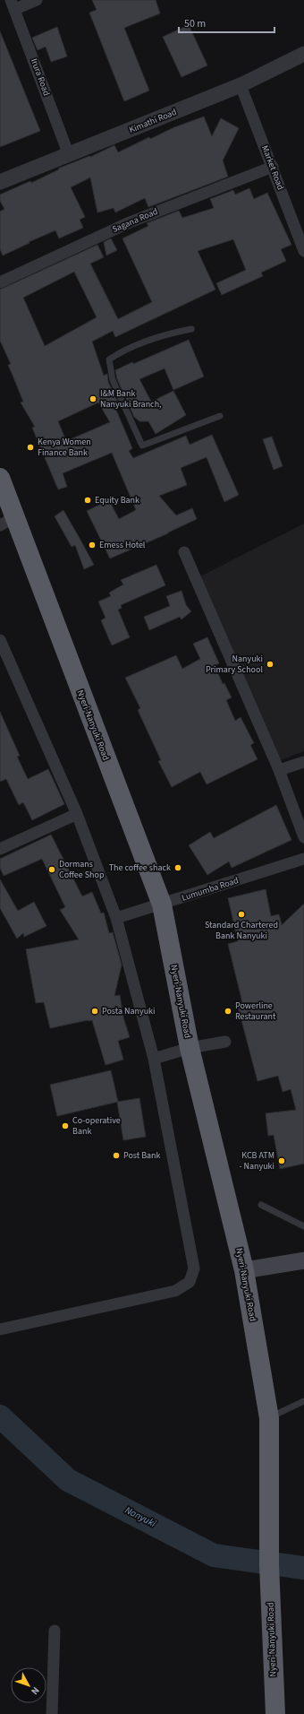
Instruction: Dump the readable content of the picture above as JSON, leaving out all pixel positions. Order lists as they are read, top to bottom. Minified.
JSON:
{"streets":{"highway":["Nyeri-Nanyuki Road"],"street":["Irura Road","Kimathi Road","Market Road","Sagana Road","Lumumba Road"]},"crossings":[["Irura Road","Kimathi Road"],["Kimathi Road","Market Road"],["Market Road","Sagana Road"],["Nyeri-Nanyuki Road","Lumumba Road"]],"water":["Nanyuki"],"places":["I&M Bank Nanyuki Branch,","Kenya Women Finance Bank","Equity Bank","Emess Hotel","Nanyuki Primary School","The coffee shack","Dormans Coffee Shop","Standard Chartered Bank Nanyuki","Posta Nanyuki","Powerline Restaurant","Co-operative Bank","Post Bank","KCB ATM - Nanyuki"],"scale_bar":"50 m","north":"bottom right"}
